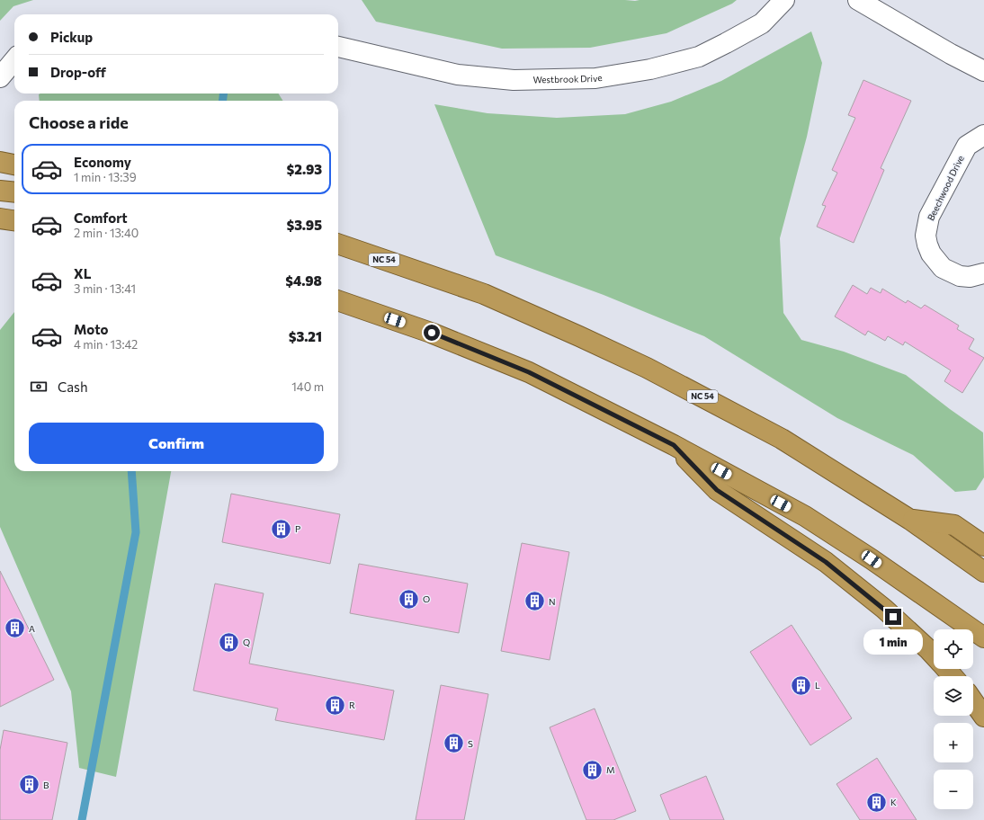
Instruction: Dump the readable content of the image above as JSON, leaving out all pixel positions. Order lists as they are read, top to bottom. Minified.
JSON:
{"streets":{"highway":["NC 54"],"street":["Westbrook Drive","Beechwood Drive"]},"places":{"building":["P","O","N","A","Q","L","R","S","M","B","K"]},"page":{"banner":["Pickup","Drop-off"],"heading":"Choose a ride","list":[{"name":"Economy","note":"1 min · 13:39","value":"$2.93"},{"name":"Comfort","note":"2 min · 13:40","value":"$3.95"},{"name":"XL","note":"3 min · 13:41","value":"$4.98"},{"name":"Moto","note":"4 min · 13:42","value":"$3.21"}],"pay":["Cash","140 m"],"buttons":"Confirm","map_buttons":["+","−"],"bubble":"1 min"}}
